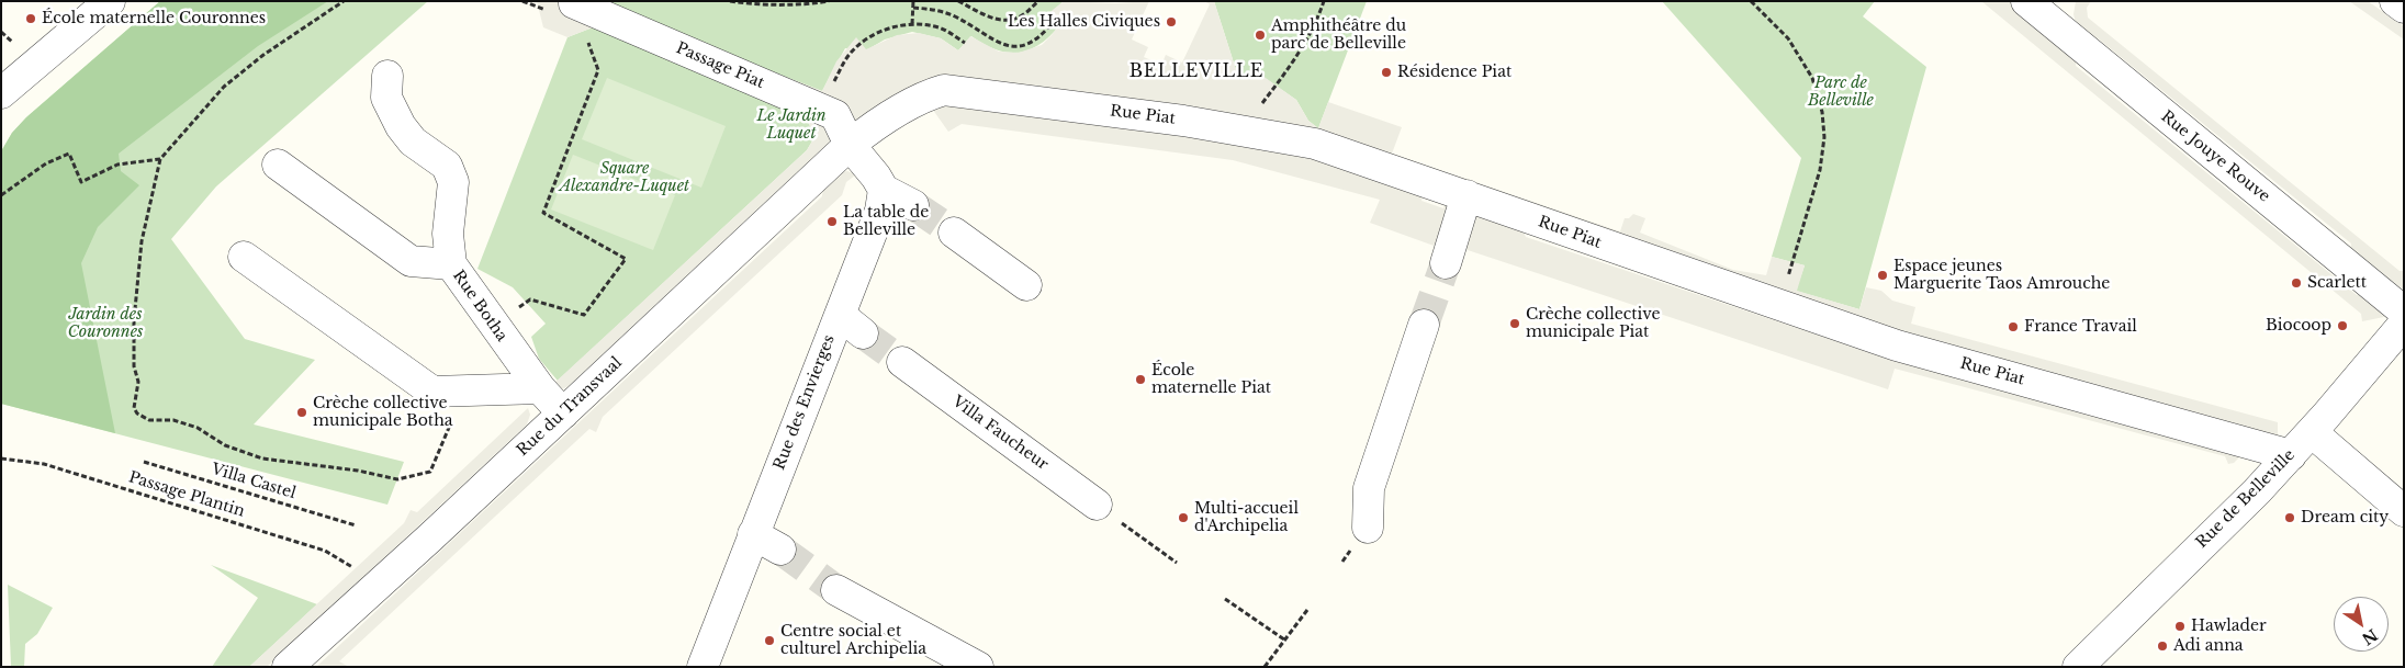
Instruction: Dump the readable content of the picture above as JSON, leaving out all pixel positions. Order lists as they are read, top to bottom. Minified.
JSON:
{"streets":{"street":["Passage Piat","Rue Piat","Rue Jouye Rouve","Rue Botha","Rue des Envierges","Rue du Transvaal","Villa Faucheur","Rue de Belleville"],"path":["Villa Castel","Passage Plantin"]},"crossings":[["Rue Piat","Rue du Transvaal"],["Rue Piat","Rue de Belleville"],["Rue Botha","Rue du Transvaal"]],"districts":["BELLEVILLE"],"parks":["Parc de Belleville","Le Jardin Luquet","Square Alexandre-Luquet","Jardin des Couronnes"],"places":["École maternelle Couronnes","Les Halles Civiques","Amphithéâtre du parc de Belleville","Résidence Piat","La table de Belleville","Espace jeunes Marguerite Taos Amrouche","Scarlett","Crèche collective municipale Piat","Biocoop","France Travail","École maternelle Piat","Crèche collective municipale Botha","Multi-accueil d'Archipelia","Dream city","Hawlader","Centre social et culturel Archipelia","Adi anna"],"north":"bottom right"}
